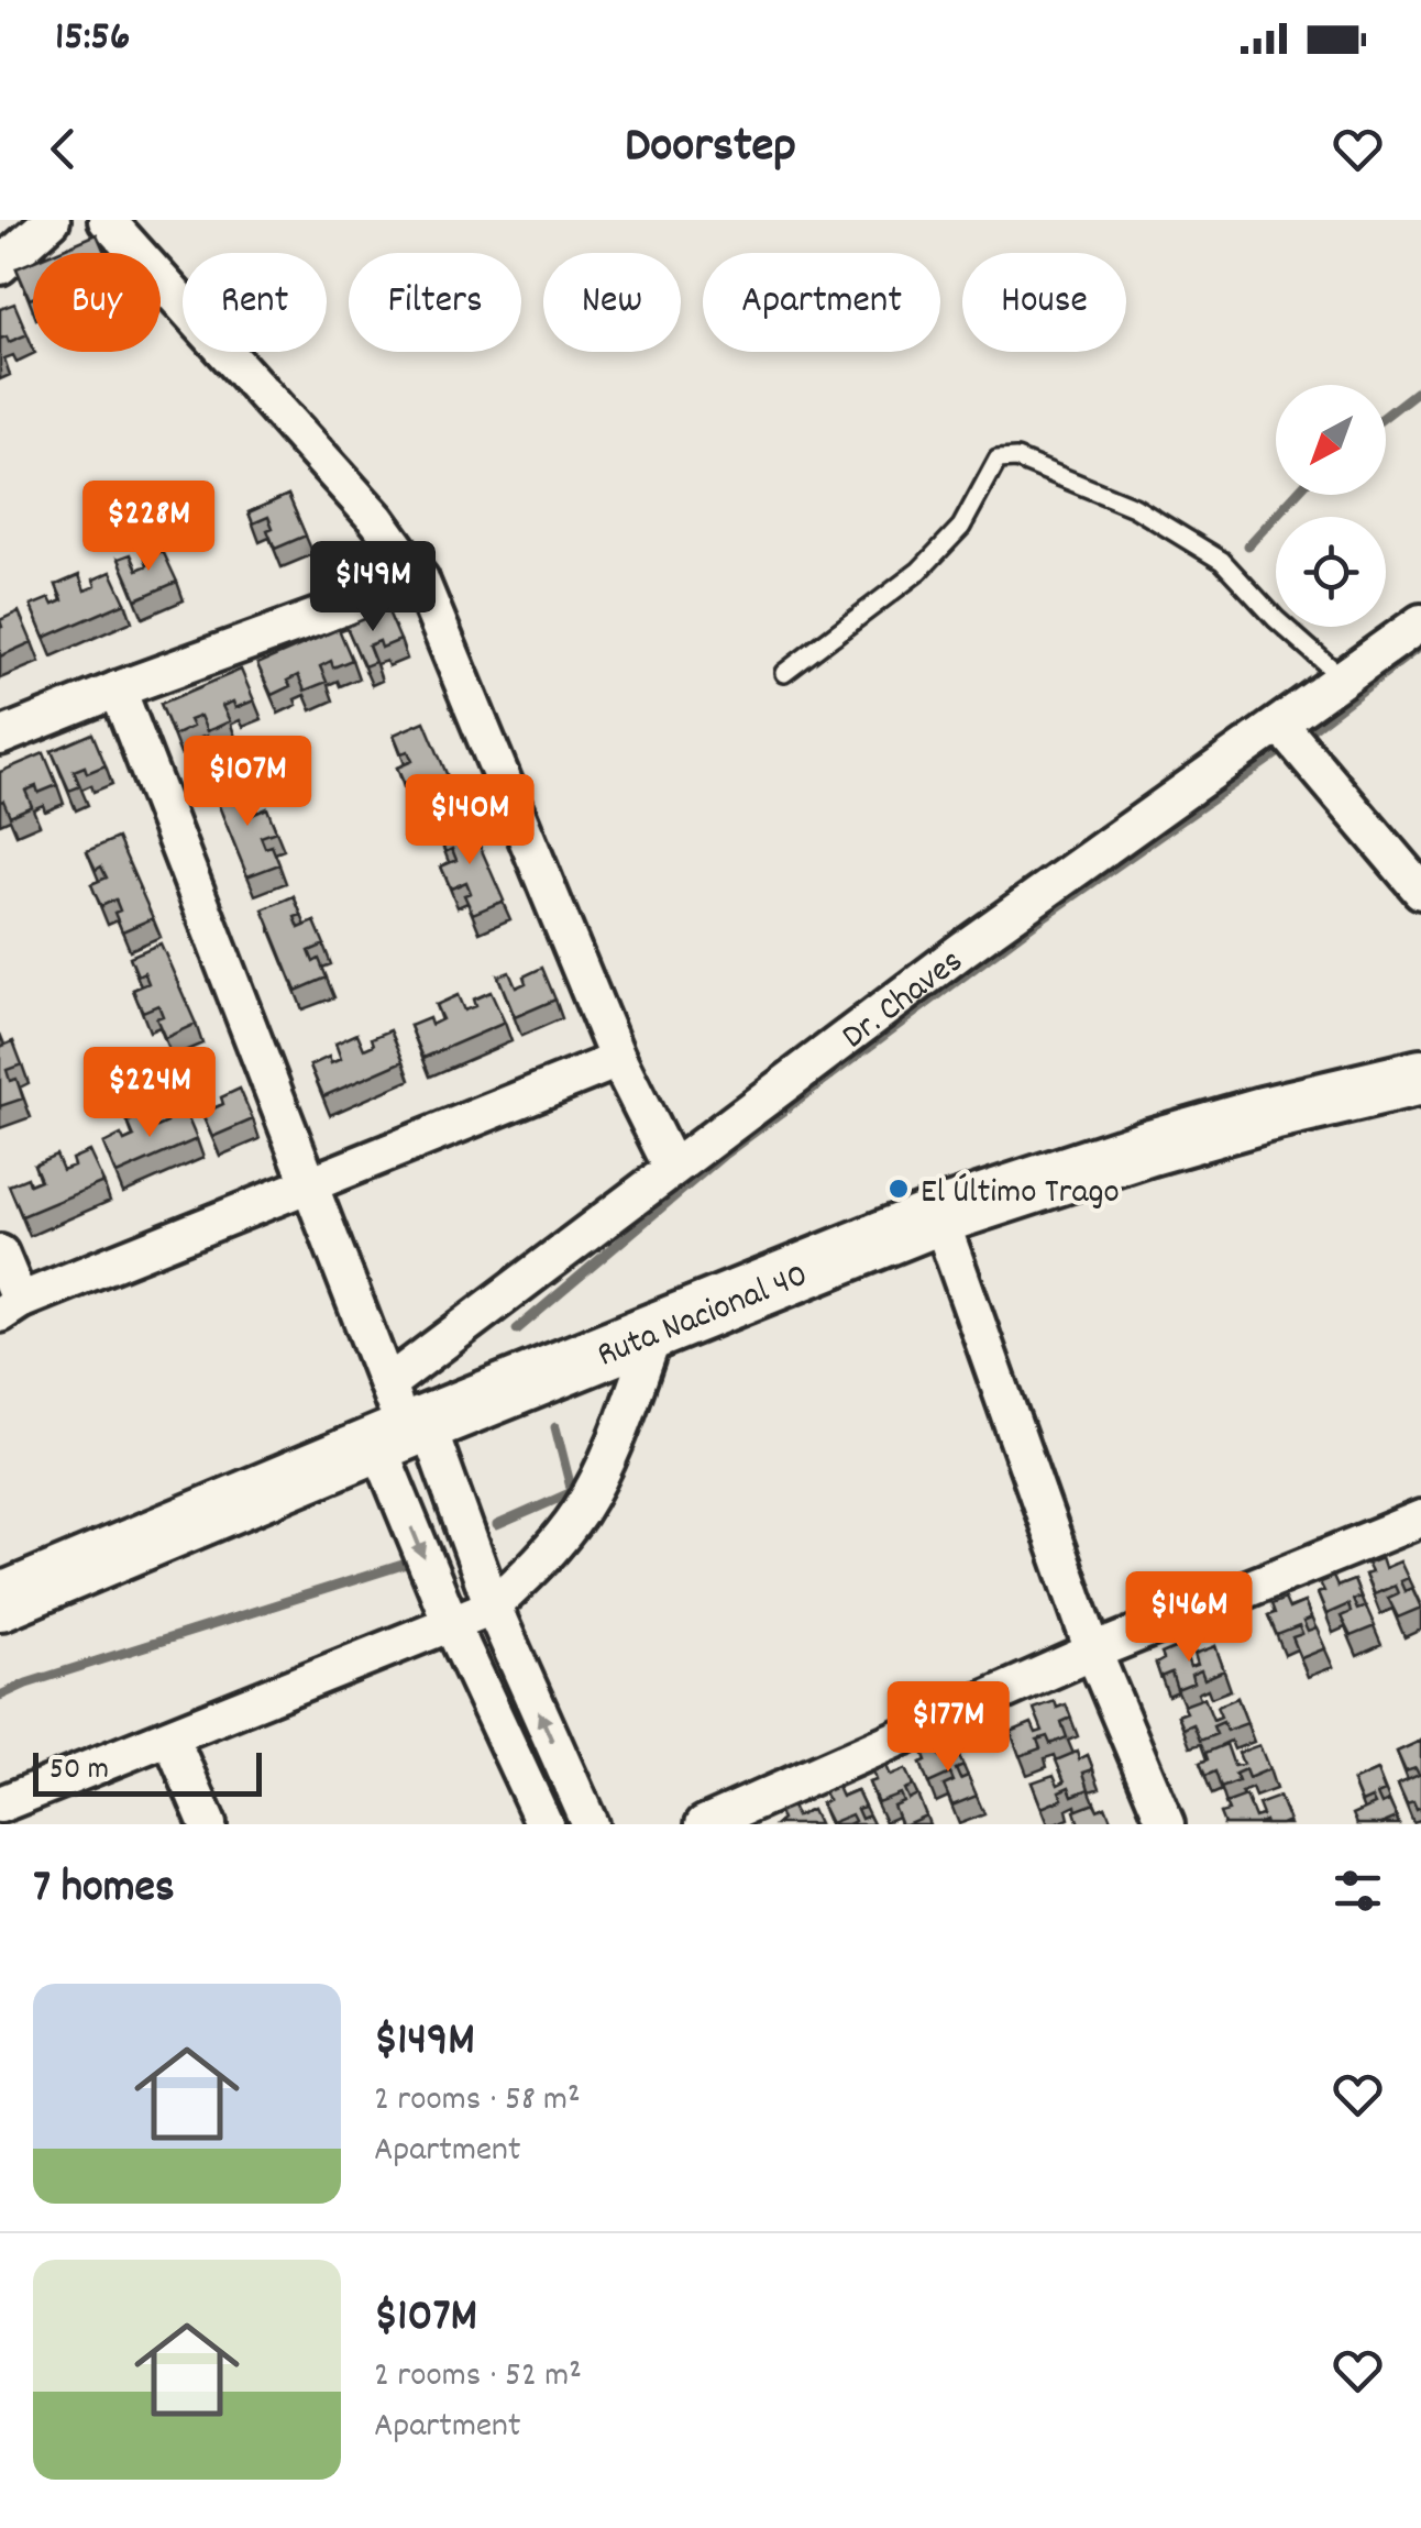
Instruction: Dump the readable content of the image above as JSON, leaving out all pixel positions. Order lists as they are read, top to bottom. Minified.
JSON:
{"streets":{"main road":["Ruta Nacional 40"],"street":["Dr. Chaves"]},"crossings":[["Dr. Chaves","Ruta Nacional 40"]],"places":["El Último Trago"],"scale_bar":"50 m","north":"bottom left","page":{"status":"15:56","header":"Doorstep","chip":["Buy","Rent","Filters","New","Apartment","House"],"price":["$228M","$149M","$107M","$140M","$224M","$146M","$177M"],"scale":"50 m","heading":"7 homes","list":[{"name":"$149M","note":"2 rooms · 58 m² · Apartment"},{"name":"$107M","note":"2 rooms · 52 m² · Apartment"}]}}
